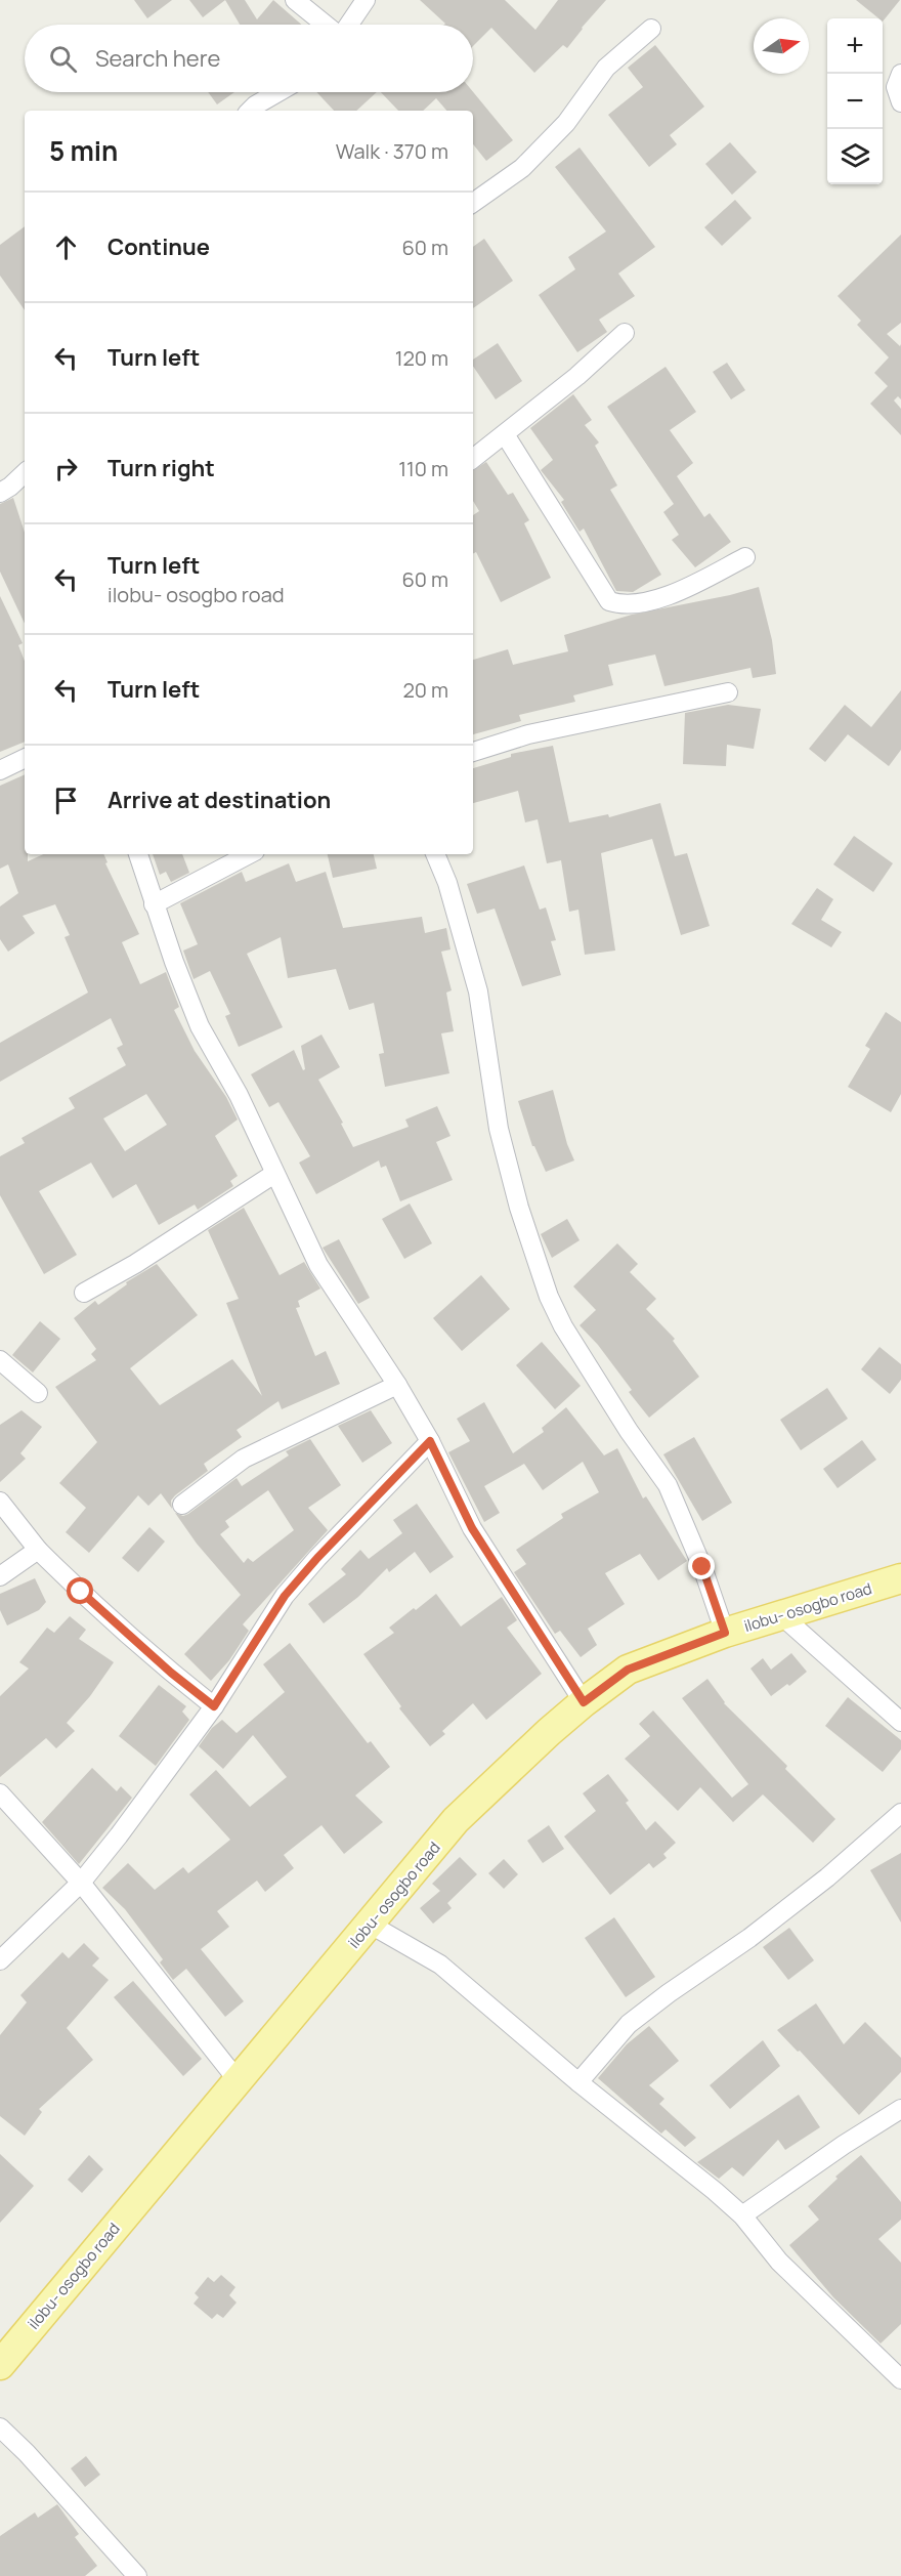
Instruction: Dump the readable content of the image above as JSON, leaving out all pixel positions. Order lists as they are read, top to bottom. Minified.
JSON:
{"streets":{"main road":["ilobu- osogbo road"]},"north":"right","page":{"map_buttons":["+","−"],"search":"Search here","heading":["5 min","Walk · 370 m"],"list":[["Continue","60 m"],["Turn left","120 m"],["Turn right","110 m"],["Turn left","ilobu- osogbo road","60 m"],["Turn left","20 m"],"Arrive at destination"]}}
